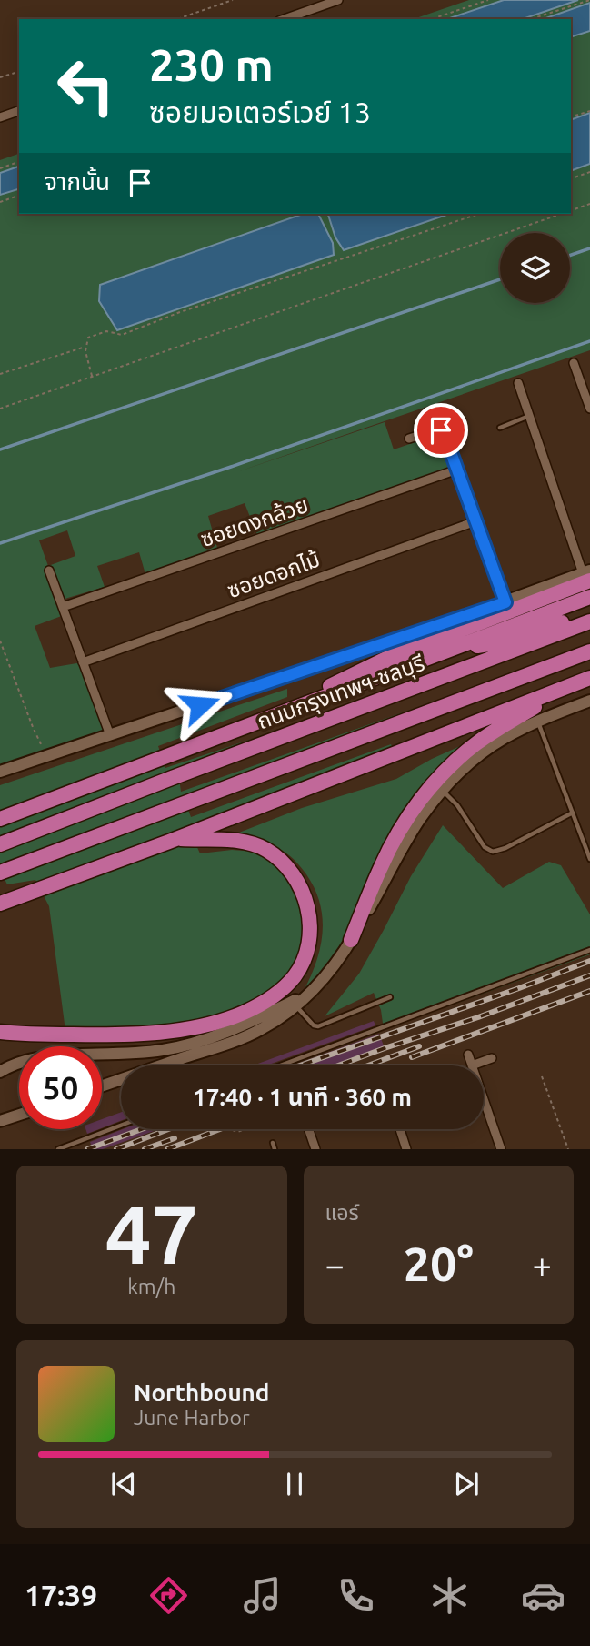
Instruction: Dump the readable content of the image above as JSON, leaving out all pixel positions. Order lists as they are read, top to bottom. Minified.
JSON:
{"streets":{"highway":["ถนนกรุงเทพฯ-ชลบุรี"],"street":["ซอยดงกล้วย","ซอยดอกไม้"]},"page":{"turn":["230 m","ซอยมอเตอร์เวย์ 13"],"then":"จากนั้น","limit":"50","trip":"17:40 · 1 นาที · 360 m","tile":[["47","km/h"],"แอร์"],"heat":["−","20°","+"],"song":["Northbound","June Harbor"],"tabs":"17:39"}}
